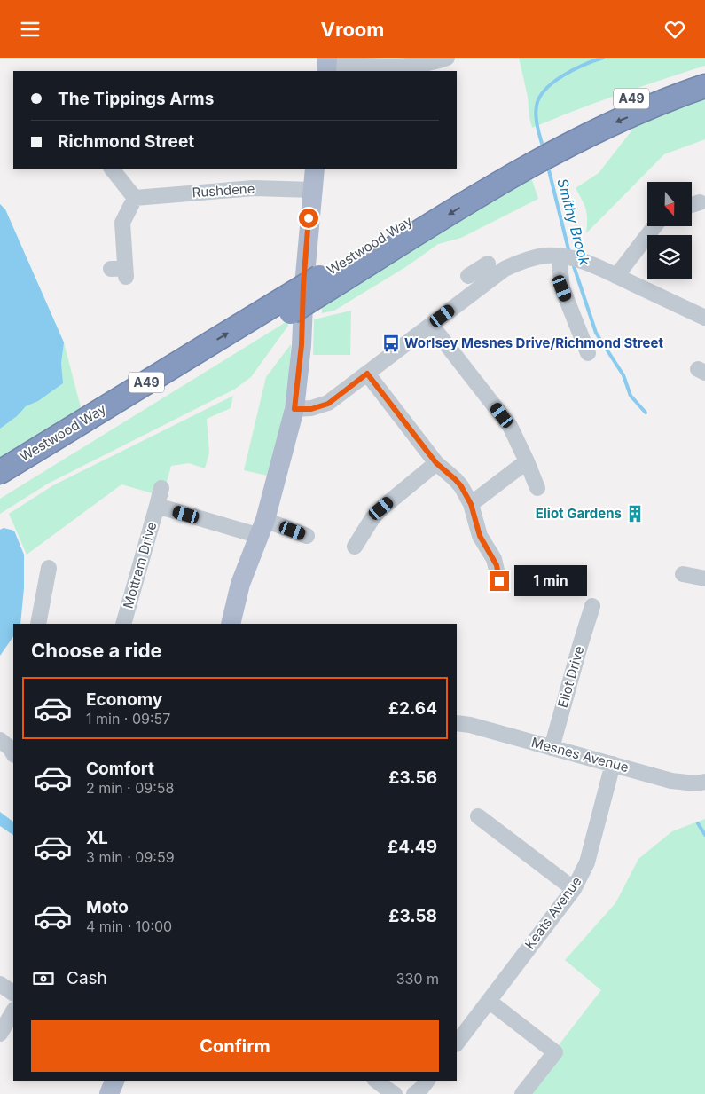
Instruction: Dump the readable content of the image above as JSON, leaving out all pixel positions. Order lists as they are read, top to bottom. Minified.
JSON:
{"streets":{"highway":["A49","Westwood Way"],"street":["Rushdene","Mottram Drive","Eliot Drive","Mesnes Avenue","Keats Avenue"]},"crossings":[["Eliot Drive","Mesnes Avenue"],["Mesnes Avenue","Keats Avenue"]],"water":["Smithy Brook"],"places":{"bus stop":["Worlsey Mesnes Drive/Richmond Street"],"building":["Eliot Gardens"]},"north":"bottom","page":{"header":"Vroom","banner":["The Tippings Arms","Richmond Street"],"bubble":"1 min","heading":"Choose a ride","list":[{"name":"Economy","note":"1 min · 09:57","value":"£2.64"},{"name":"Comfort","note":"2 min · 09:58","value":"£3.56"},{"name":"XL","note":"3 min · 09:59","value":"£4.49"},{"name":"Moto","note":"4 min · 10:00","value":"£3.58"}],"pay":["Cash","330 m"],"buttons":"Confirm"}}
